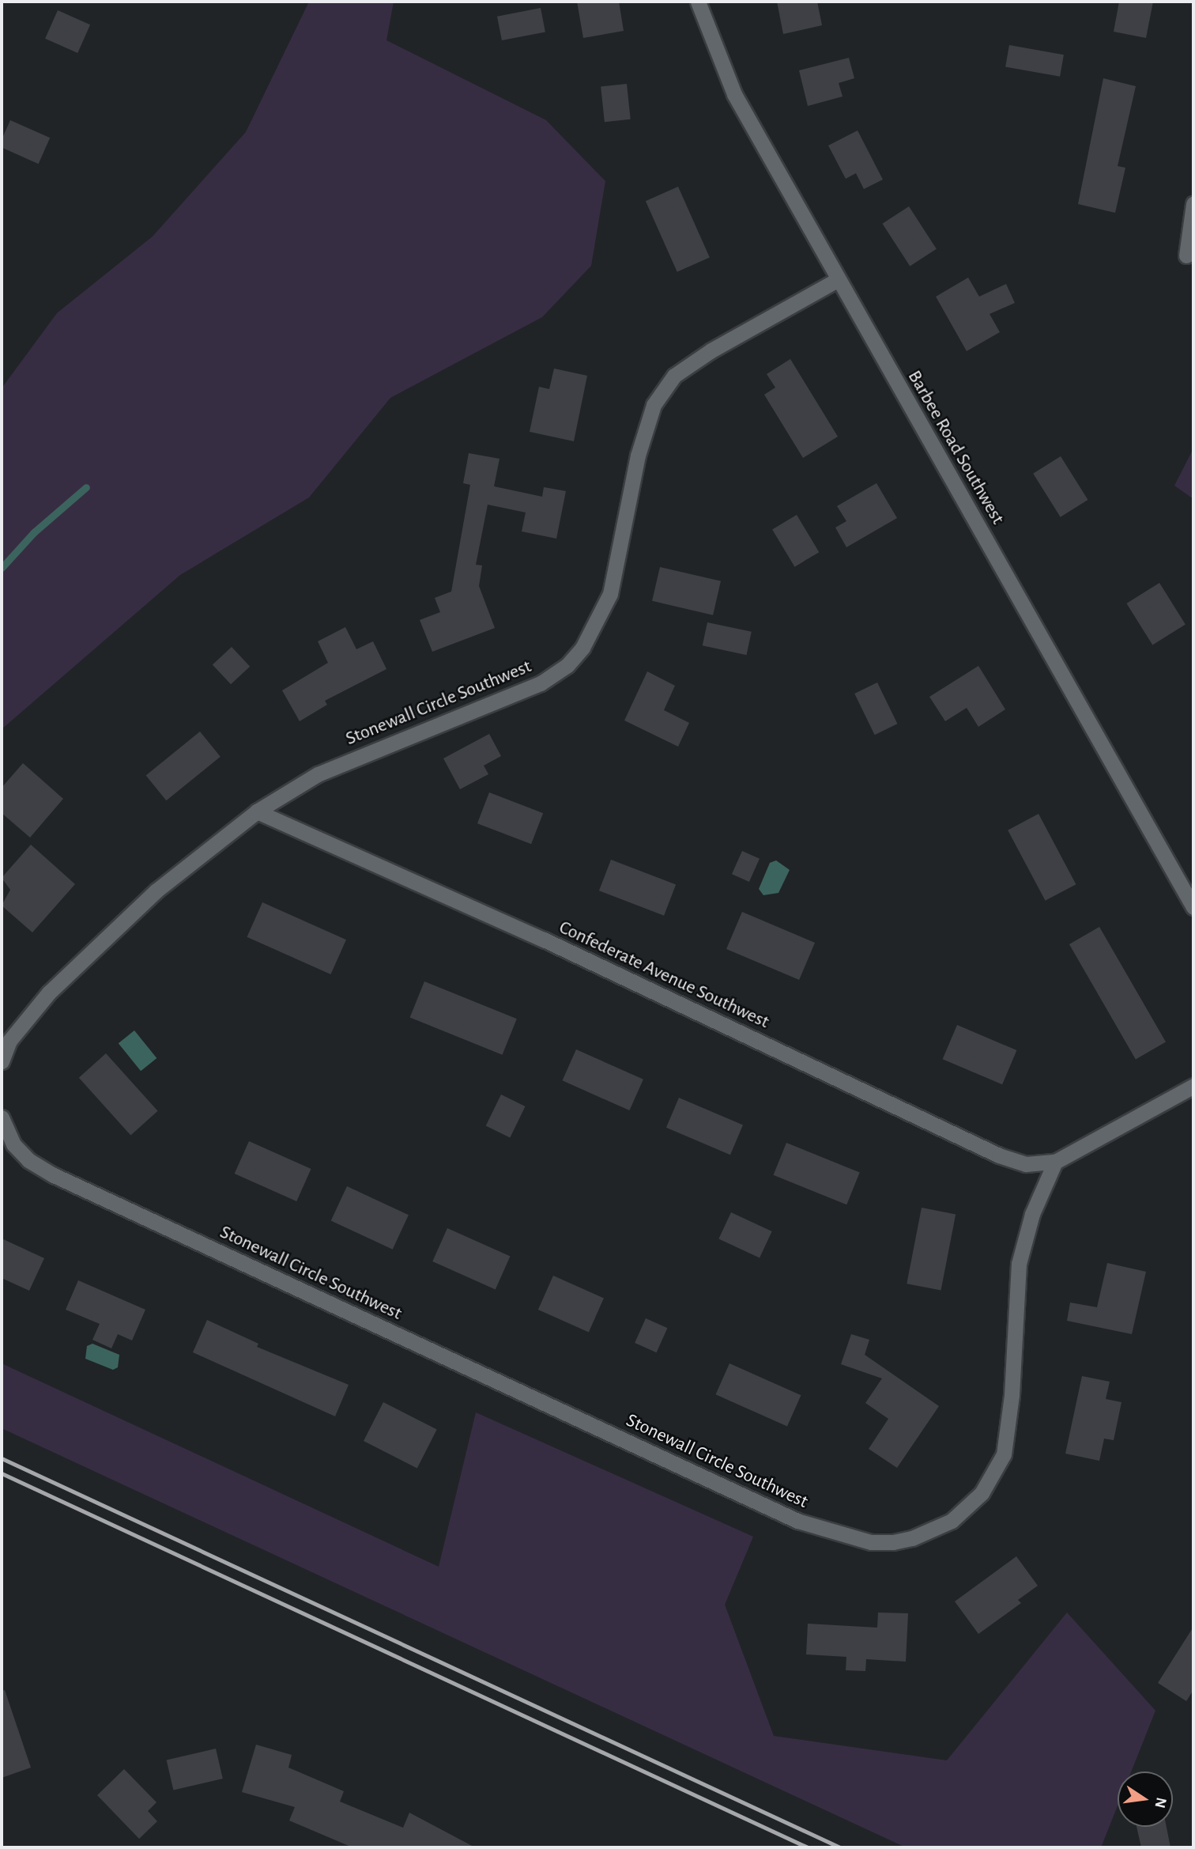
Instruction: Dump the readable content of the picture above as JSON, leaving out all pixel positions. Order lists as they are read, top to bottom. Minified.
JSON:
{"streets":{"street":["Barbee Road Southwest","Stonewall Circle Southwest","Confederate Avenue Southwest"]},"crossings":[["Barbee Road Southwest","Stonewall Circle Southwest"],["Stonewall Circle Southwest","Confederate Avenue Southwest"]],"north":"right"}
